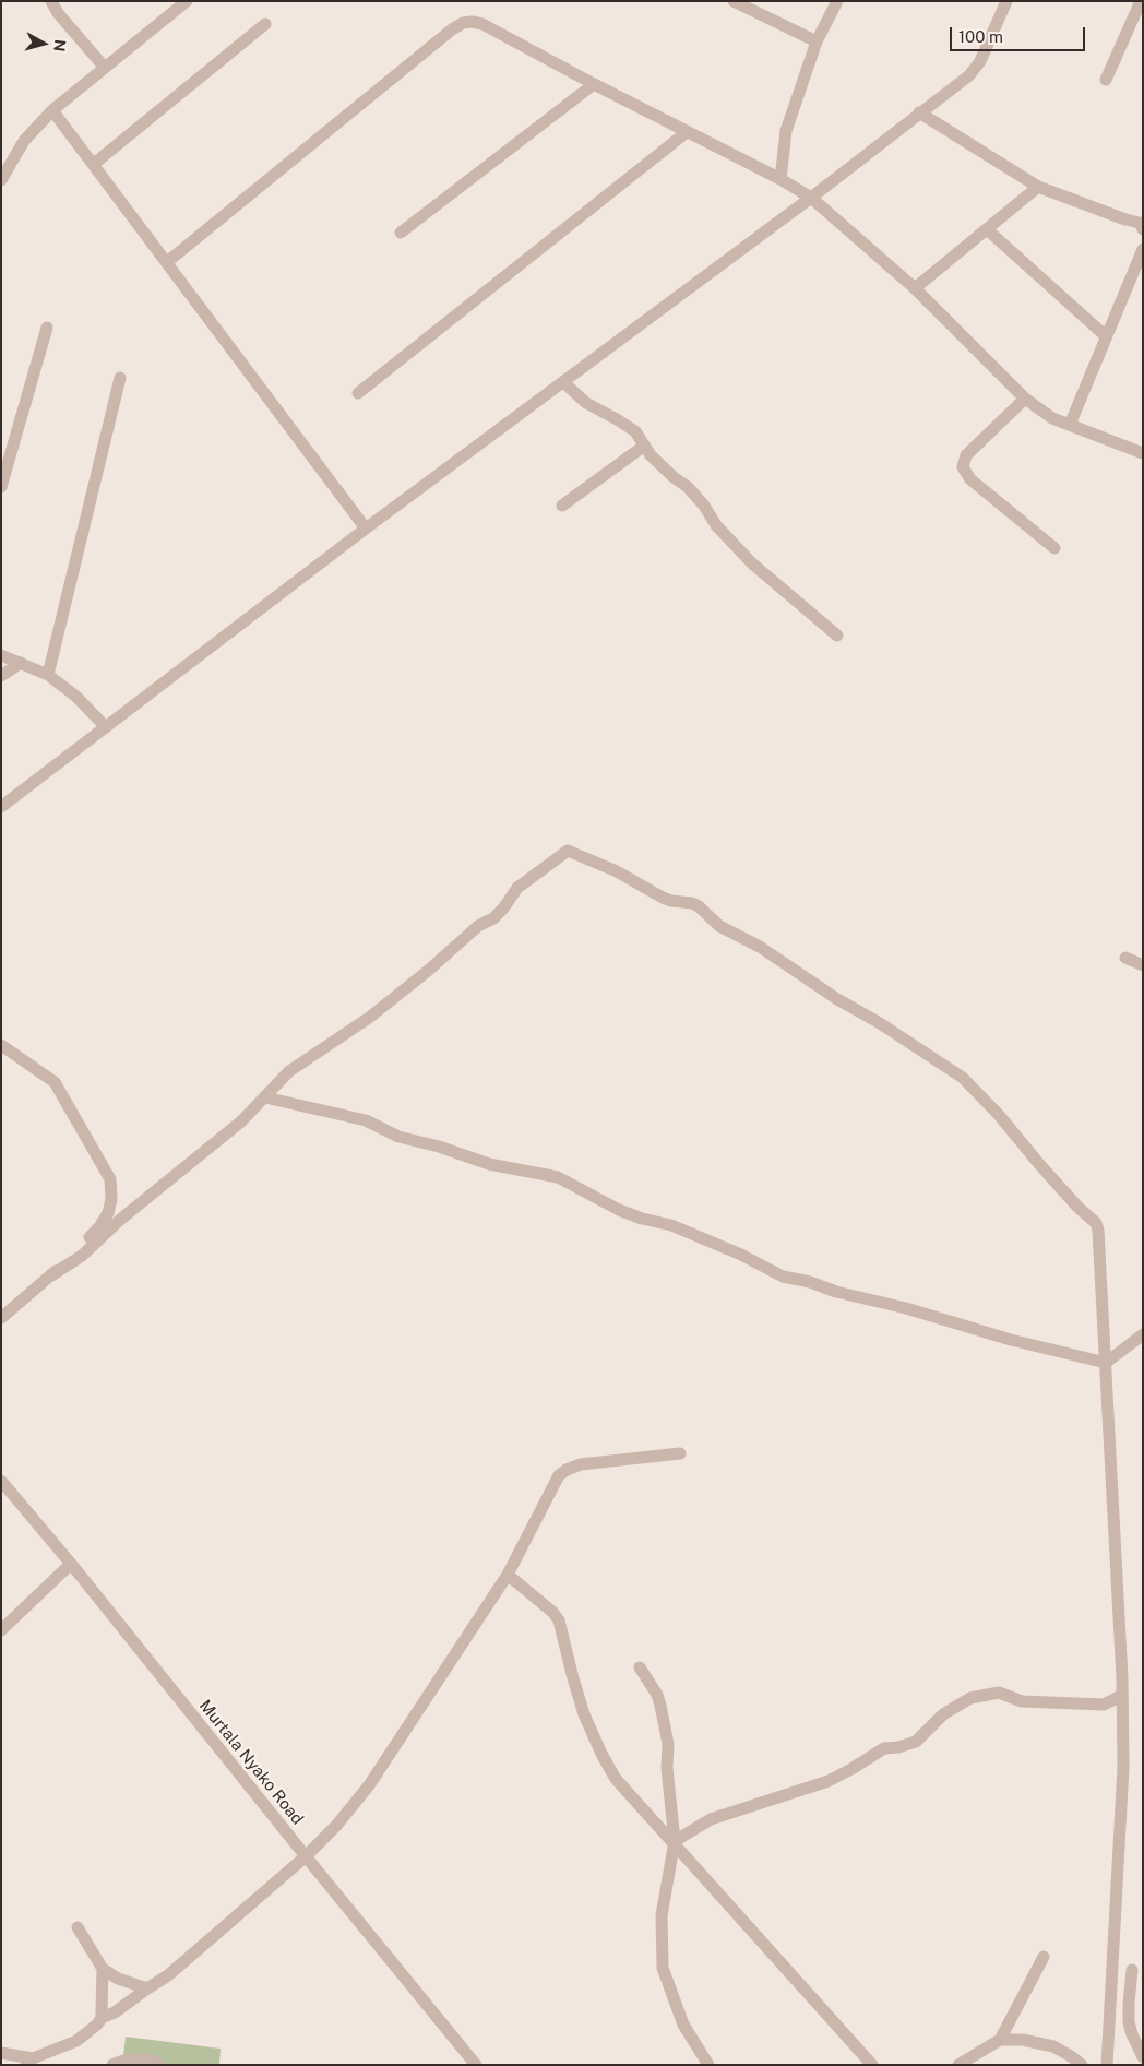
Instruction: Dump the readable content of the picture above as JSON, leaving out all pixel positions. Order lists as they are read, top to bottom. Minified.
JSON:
{"streets":{"street":["Murtala Nyako Road"]},"scale_bar":"100 m","north":"right"}
